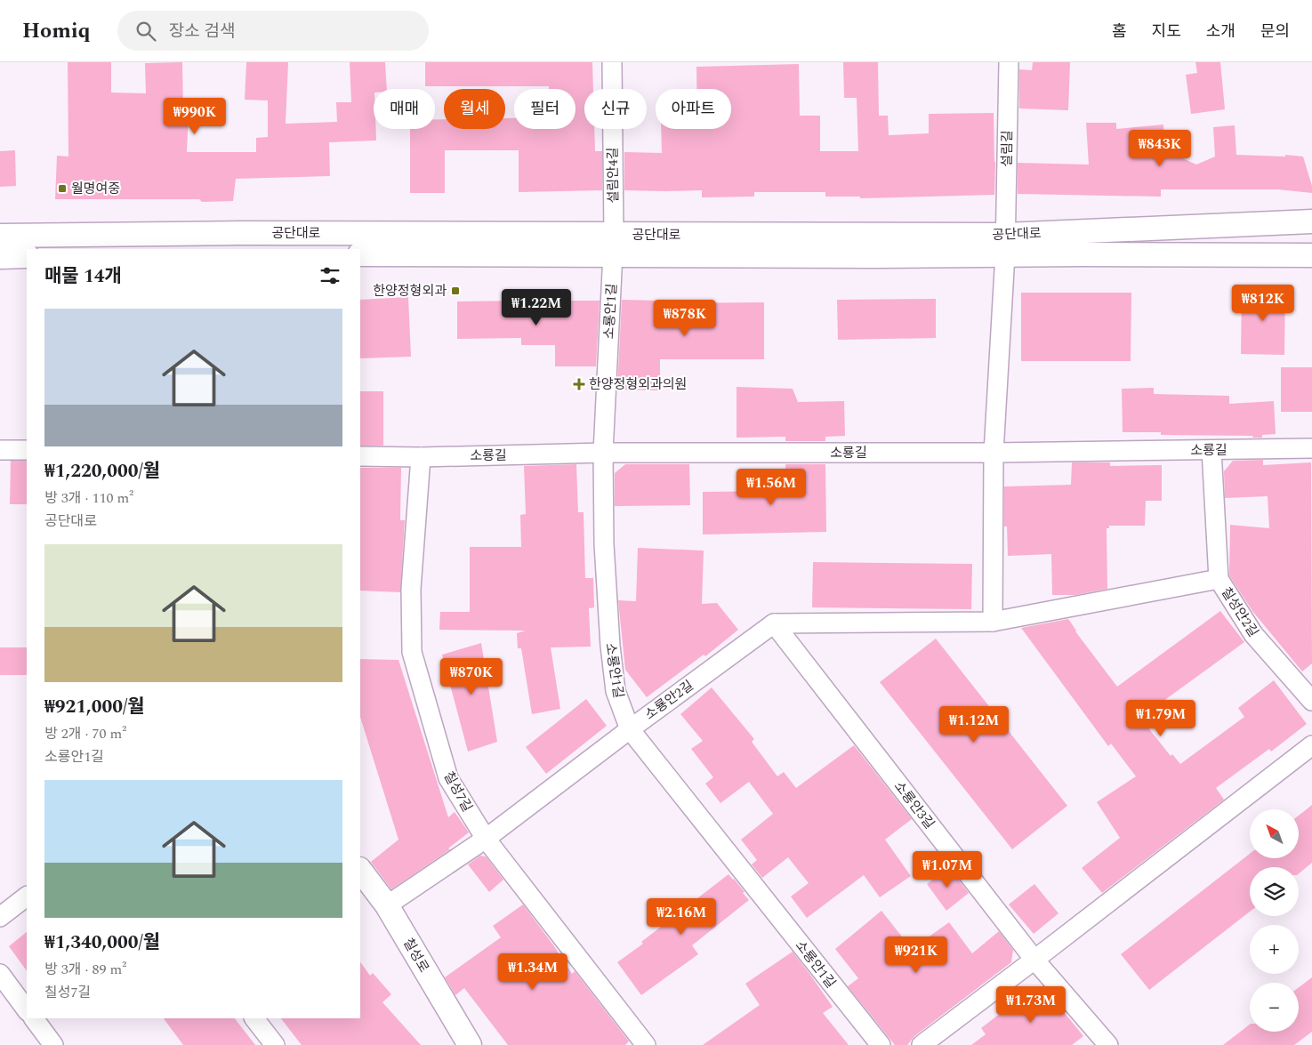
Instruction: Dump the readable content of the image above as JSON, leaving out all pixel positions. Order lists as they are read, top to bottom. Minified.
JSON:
{"streets":{"street":["설림길","설림안4길","공단대로","소룡안1길","소룡길","칠성안2길","소룡안2길","칠성7길","소룡안3길","칠성로"]},"crossings":[["설림길","공단대로"],["설림길","소룡길"],["설림안4길","공단대로"],["설림안4길","소룡안1길"],["공단대로","소룡안1길"],["소룡안1길","소룡길"],["소룡안1길","소룡안2길"],["소룡길","칠성안2길"],["소룡길","칠성7길"],["소룡안2길","칠성7길"],["소룡안2길","소룡안3길"],["소룡안2길","칠성로"]],"places":{"transit":["월명여중","한양정형외과"],"health":["한양정형외과의원"]},"north":"top left","page":{"header":"Homiq","search":"장소 검색","nav":["홈","지도","소개","문의"],"chip":["매매","월세","필터","신규","아파트"],"price":["₩990K","₩843K","₩812K","₩1.22M","₩878K","₩1.56M","₩870K","₩1.79M","₩1.12M","₩1.07M","₩2.16M","₩921K","₩1.34M","₩1.73M"],"heading":"매물 14개","list":[{"name":"₩1,220,000/월","note":"방 3개 · 110 m² · 공단대로"},{"name":"₩921,000/월","note":"방 2개 · 70 m² · 소룡안1길"},{"name":"₩1,340,000/월","note":"방 3개 · 89 m² · 칠성7길"}],"map_buttons":["+","−"]}}
